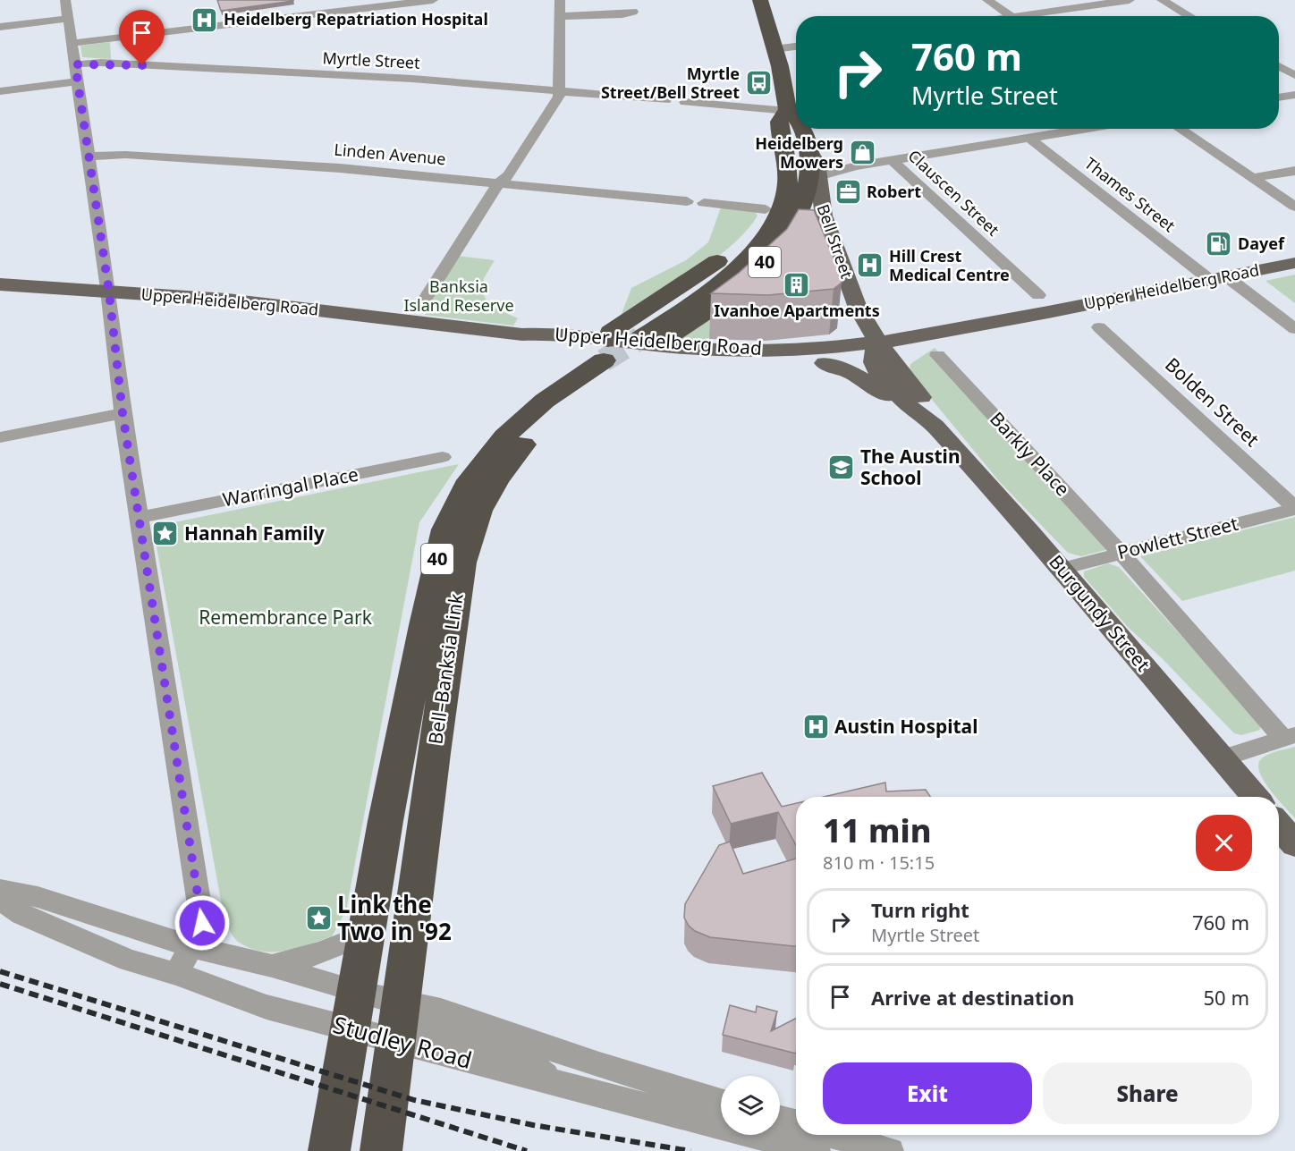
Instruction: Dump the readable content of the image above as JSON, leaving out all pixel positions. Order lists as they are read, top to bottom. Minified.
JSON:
{"streets":{"highway":["Bell Street","40","Bell–Banksia Link"],"main road":["Upper Heidelberg Road","Burgundy Street"],"street":["Myrtle Street","Linden Avenue","Clauscen Street","Thames Street","Bolden Street","Barkly Place","Warringal Place","Powlett Street","Studley Road"]},"crossings":[["Clauscen Street","Upper Heidelberg Road"],["Thames Street","Upper Heidelberg Road"],["Bell Street","40"],["Bell Street","Upper Heidelberg Road"],["Bell Street","Burgundy Street"],["40","Upper Heidelberg Road"],["40","Bell–Banksia Link"],["40","Studley Road"],["Upper Heidelberg Road","Barkly Place"],["Upper Heidelberg Road","Burgundy Street"],["Upper Heidelberg Road","Bell–Banksia Link"],["Bolden Street","Powlett Street"],["Barkly Place","Powlett Street"],["Powlett Street","Burgundy Street"],["Bell–Banksia Link","Studley Road"]],"parks":["Banksia Island Reserve","Remembrance Park"],"places":{"hospital":["Heidelberg Repatriation Hospital","Hill Crest Medical Centre","Austin Hospital"],"bus stop":["Myrtle Street/Bell Street"],"shop":["Heidelberg Mowers"],"office":["Robert"],"fuel station":["Dayef"],"building":["Ivanhoe Apartments"],"school or university":["The Austin School"],"place":["Hannah Family","Link the Two in '92"]},"page":{"turn":["760 m","Myrtle Street"],"heading":["11 min","810 m · 15:15"],"list":[{"name":"Turn right","note":"Myrtle Street","value":"760 m"},{"name":"Arrive at destination","value":"50 m"}],"buttons":["Exit","Share"]}}
